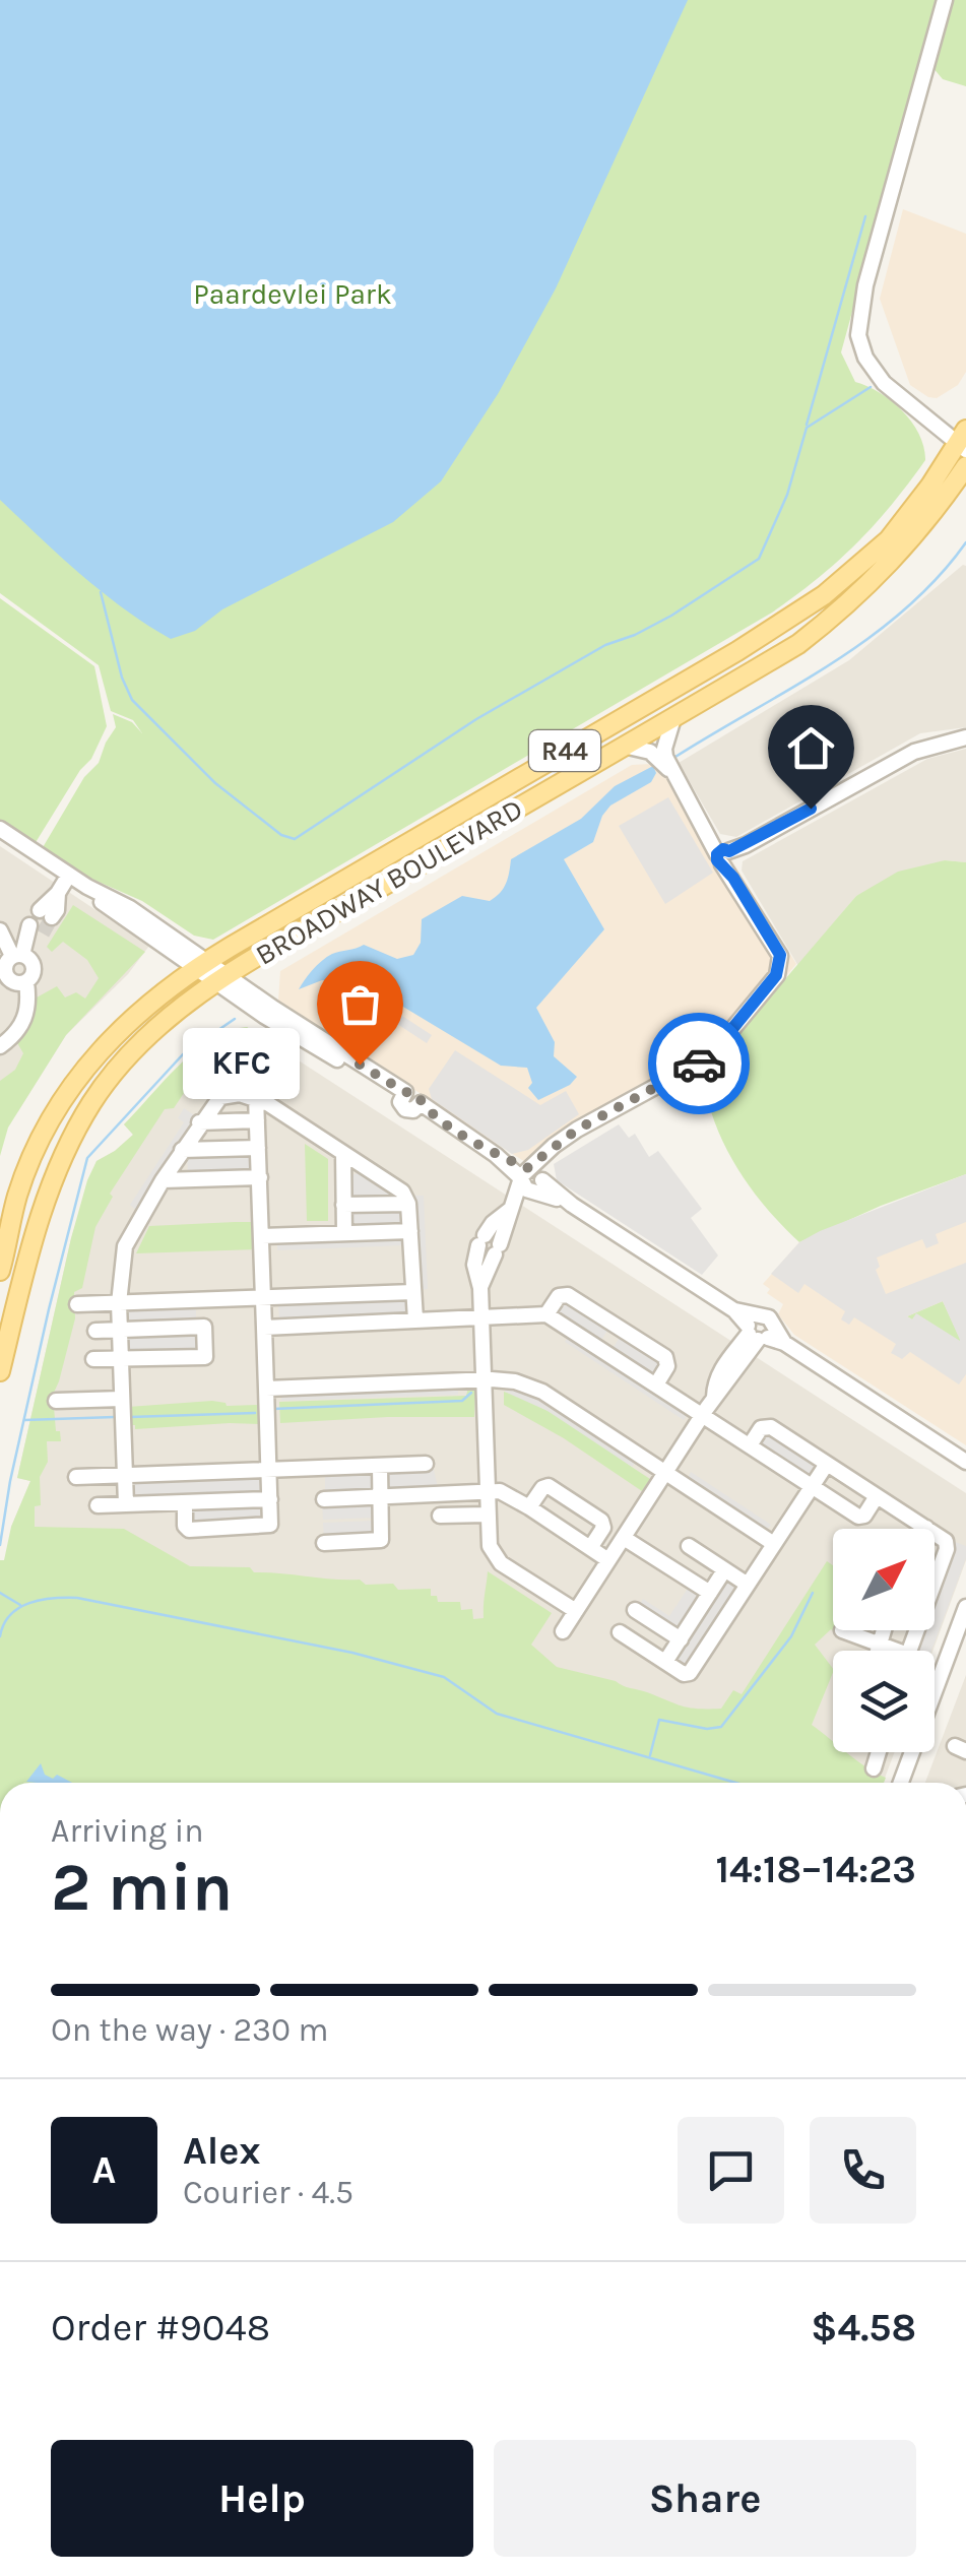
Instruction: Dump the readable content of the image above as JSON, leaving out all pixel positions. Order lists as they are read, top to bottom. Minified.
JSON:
{"streets":{"main road":["R44","BROADWAY BOULEVARD"]},"parks":["Paardevlei Park"],"places":["KFC"],"north":"top right","page":{"bubble":"KFC","heading":["2 min","Arriving in","14:18–14:23"],"panel":["Alex","Courier · 4.5","Order #9048","$4.58"],"bar":"On the way · 230 m","round":"A","buttons":["Help","Share"]}}
